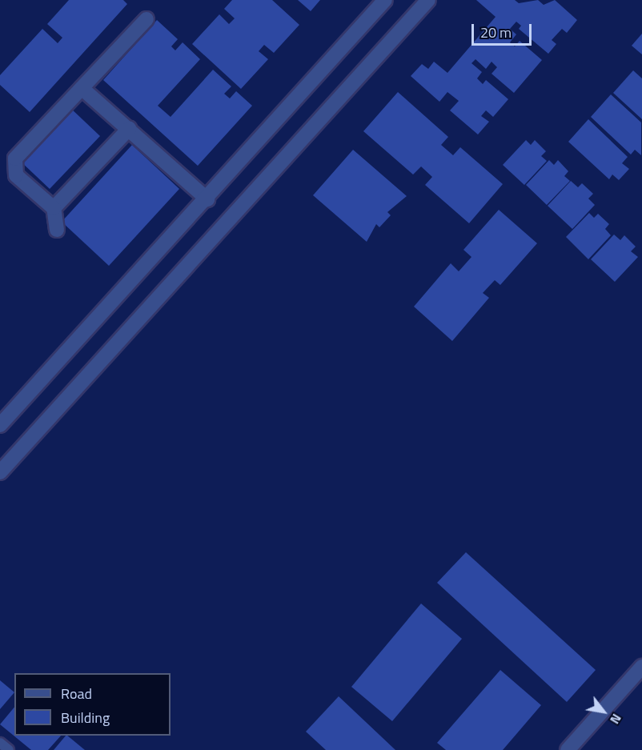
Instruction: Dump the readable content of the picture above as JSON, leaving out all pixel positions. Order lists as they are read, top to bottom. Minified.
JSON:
{"legend":["Road","Building"],"scale_bar":"20 m","north":"bottom right"}
